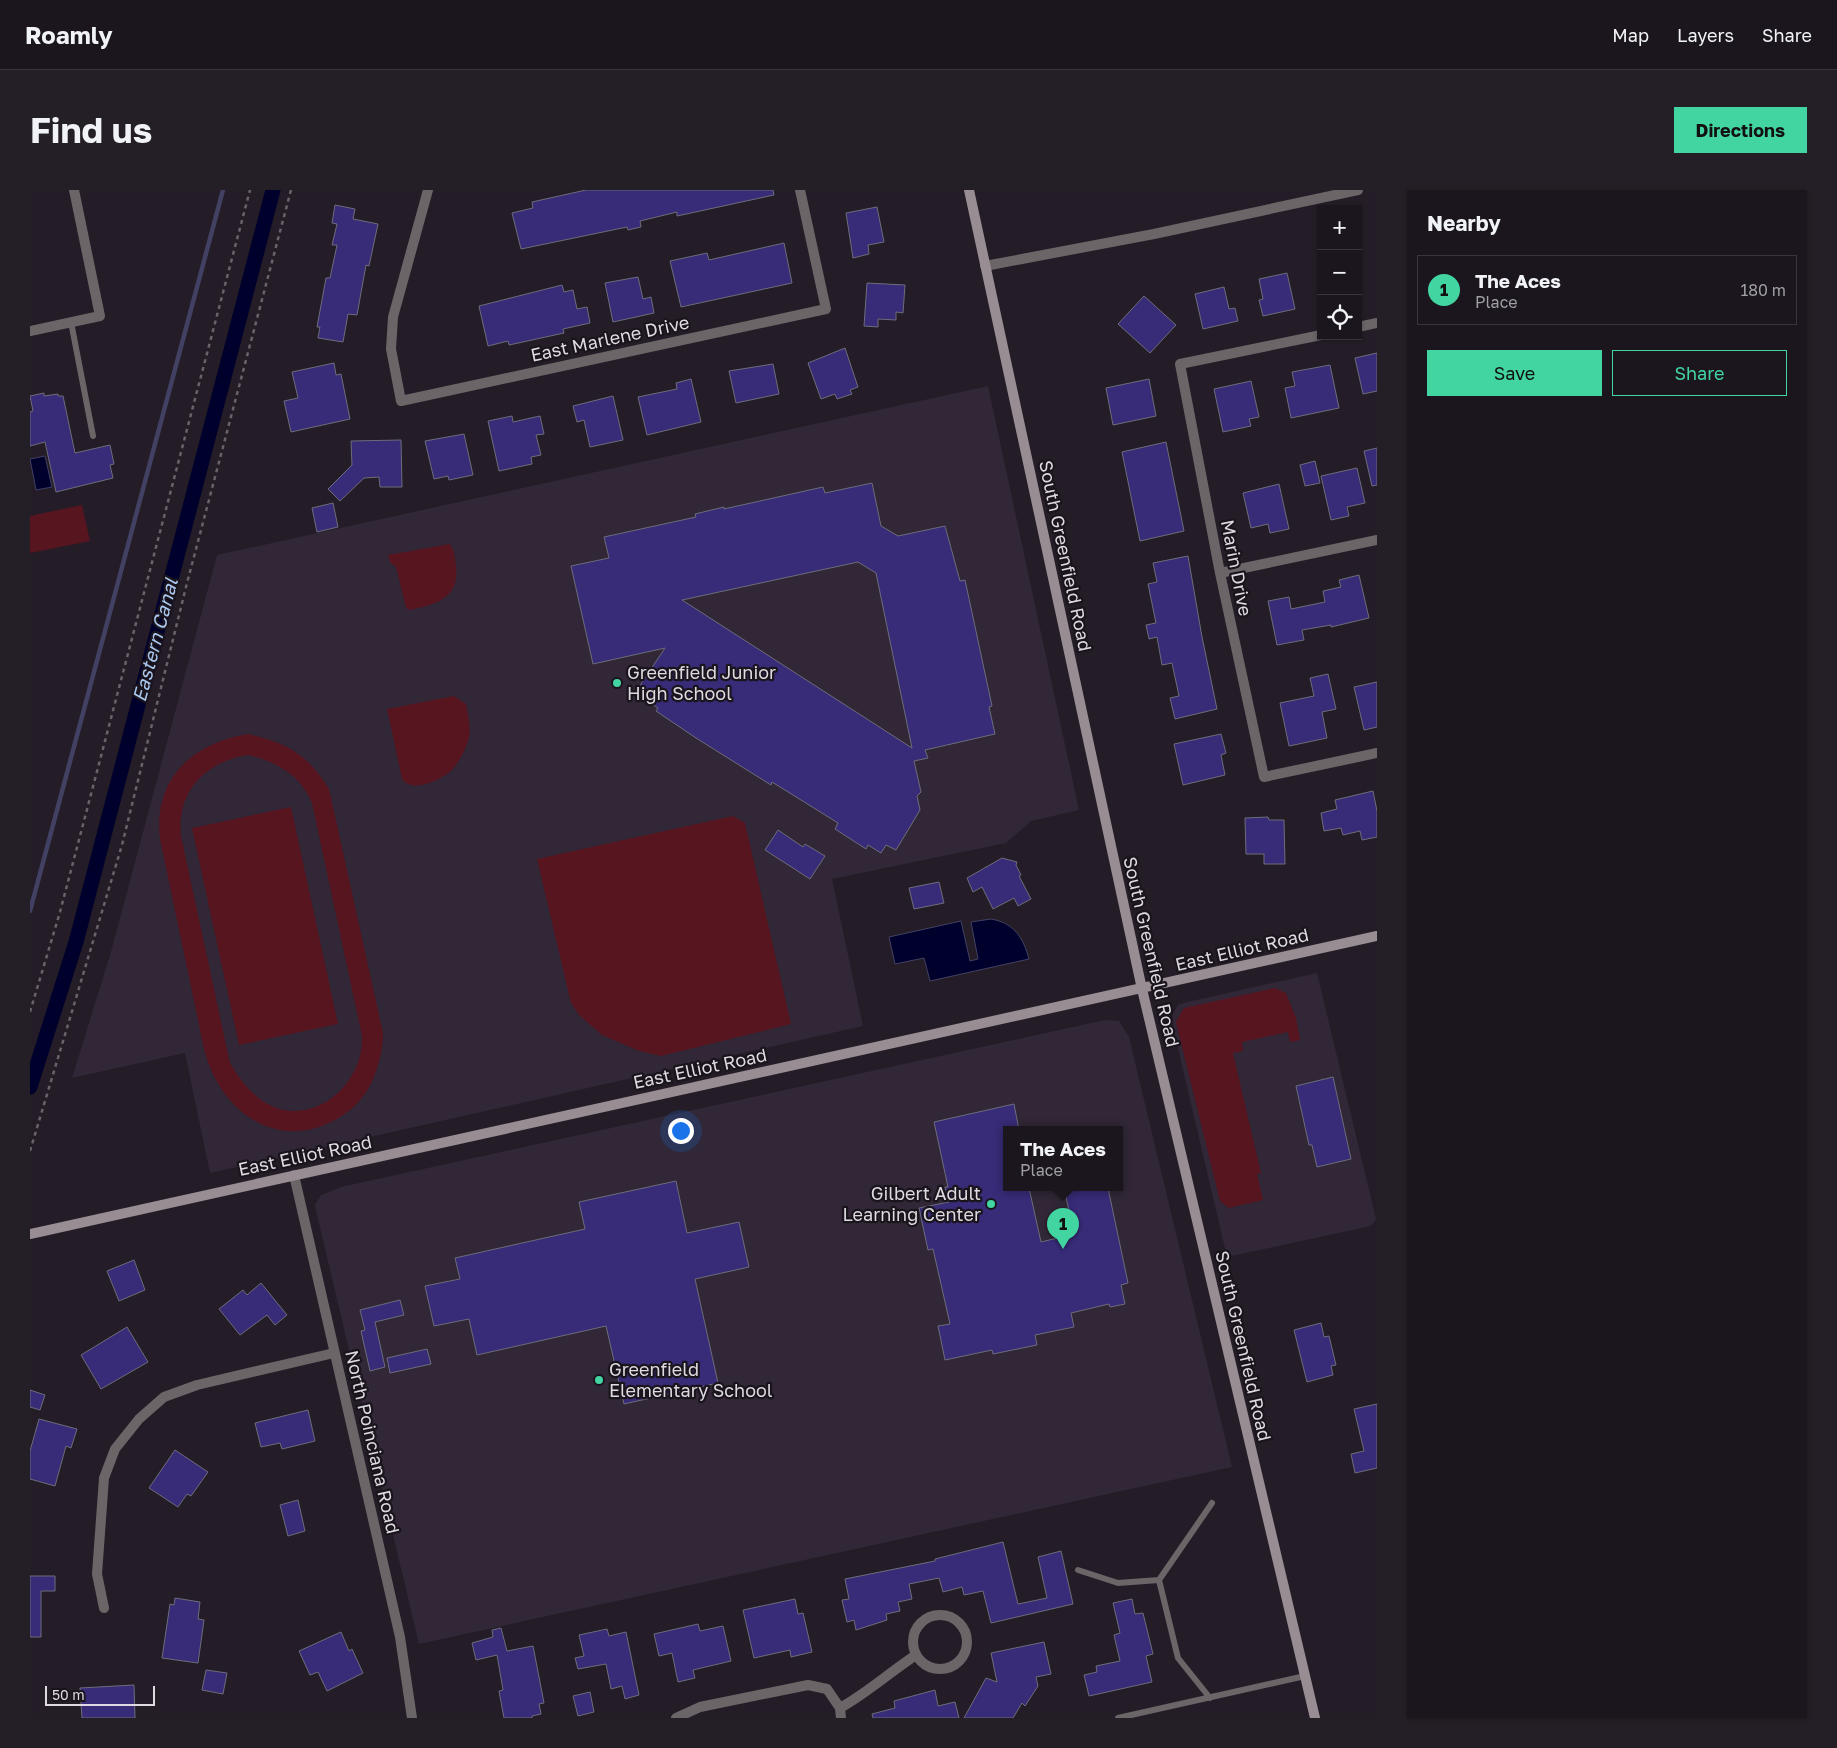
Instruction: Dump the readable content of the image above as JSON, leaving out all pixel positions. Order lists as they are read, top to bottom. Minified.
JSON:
{"streets":{"main road":["South Greenfield Road","East Elliot Road"],"street":["East Marlene Drive","Marin Drive","North Poinciana Road"]},"crossings":[["South Greenfield Road","East Elliot Road"],["East Elliot Road","North Poinciana Road"]],"water":["Eastern Canal"],"places":["Greenfield Junior High School","Gilbert Adult Learning Center","Greenfield Elementary School"],"scale_bar":"50 m","page":{"header":"Roamly","nav":["Map","Layers","Share"],"buttons":["Directions",["Save","Share"]],"title":"Find us","heading":"Nearby","map_buttons":["+","−"],"list":[{"mark":"1","name":"The Aces","note":"Place","value":"180 m"}],"popup":["The Aces","Place"],"pins":"1","scale":"50 m"}}
